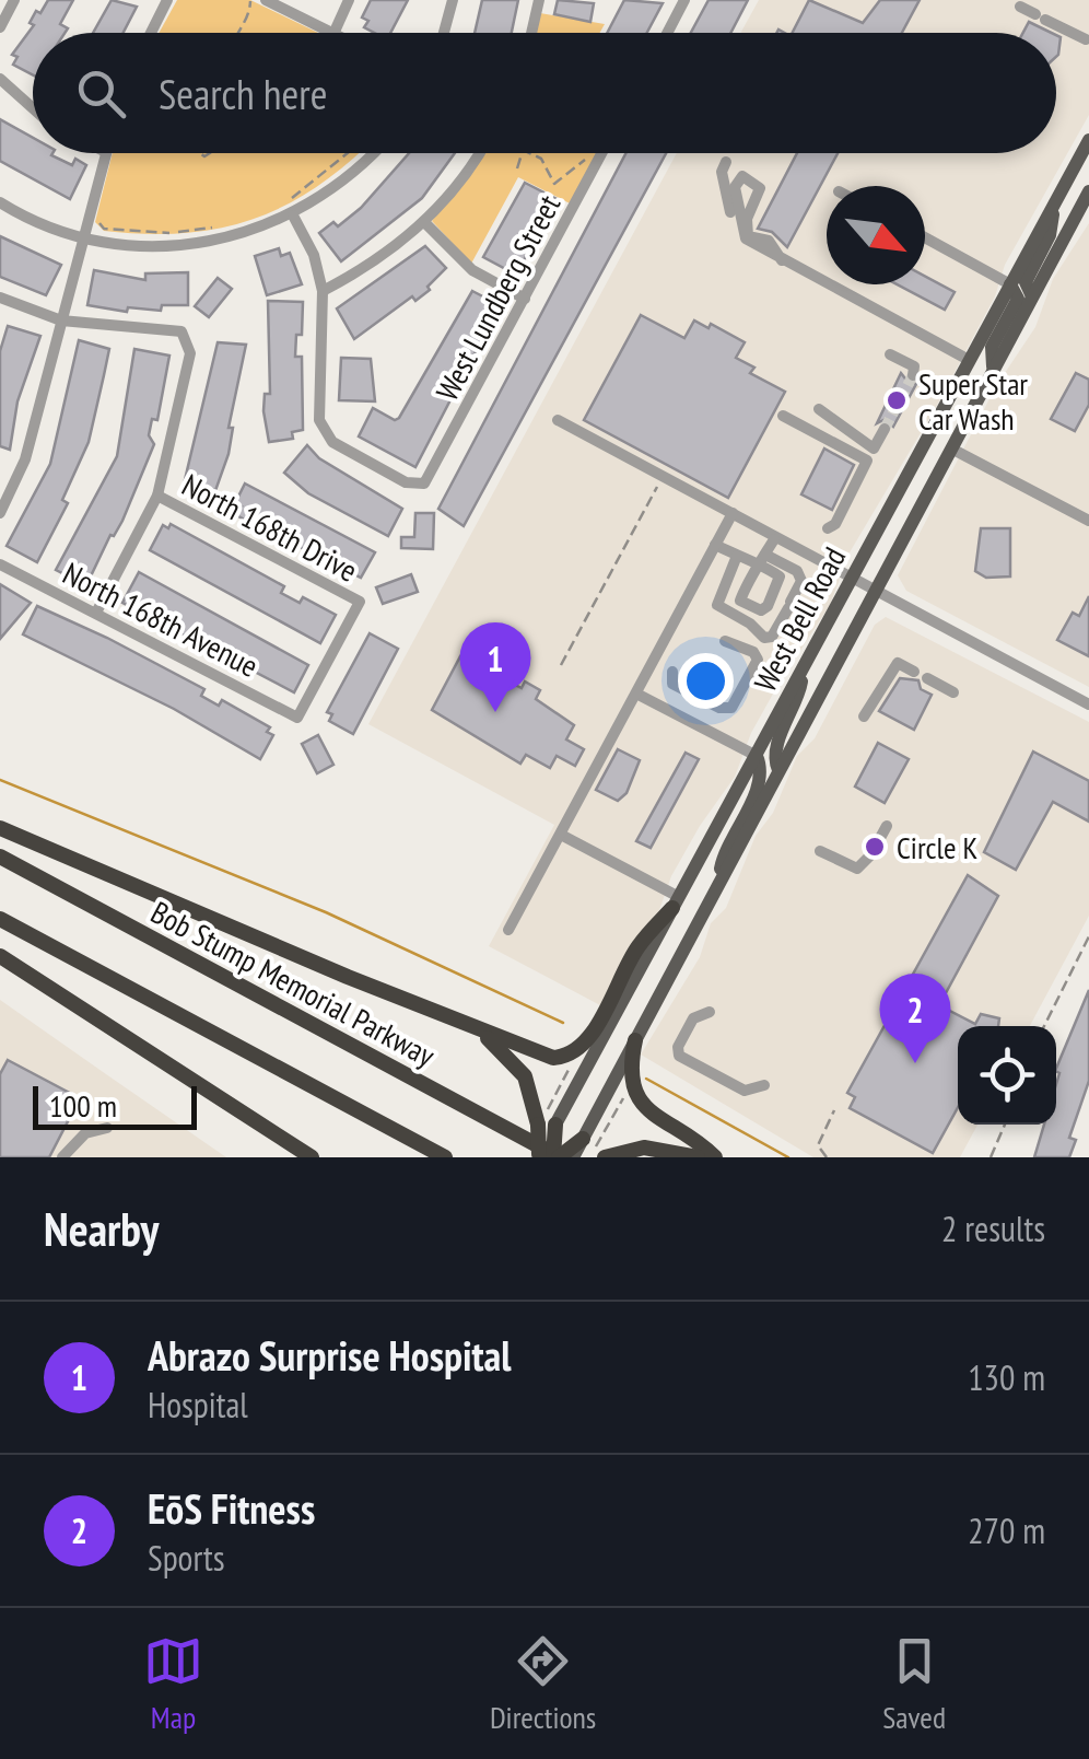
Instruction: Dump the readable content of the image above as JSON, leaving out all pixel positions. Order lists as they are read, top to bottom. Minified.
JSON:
{"streets":{"highway":["Bob Stump Memorial Parkway"],"main road":["West Bell Road"],"street":["West Lundberg Street","North 168th Drive","North 168th Avenue"]},"crossings":[["North 168th Drive","North 168th Avenue"]],"places":["Super Star Car Wash","Circle K"],"scale_bar":"100 m","north":"bottom right","page":{"search":"Search here","pins":["1","2"],"scale":"100 m","heading":["Nearby","2 results"],"list":[{"mark":"1","name":"Abrazo Surprise Hospital","note":"Hospital","value":"130 m"},{"mark":"2","name":"EōS Fitness","note":"Sports","value":"270 m"}],"nav":["Map","Directions","Saved"]}}
